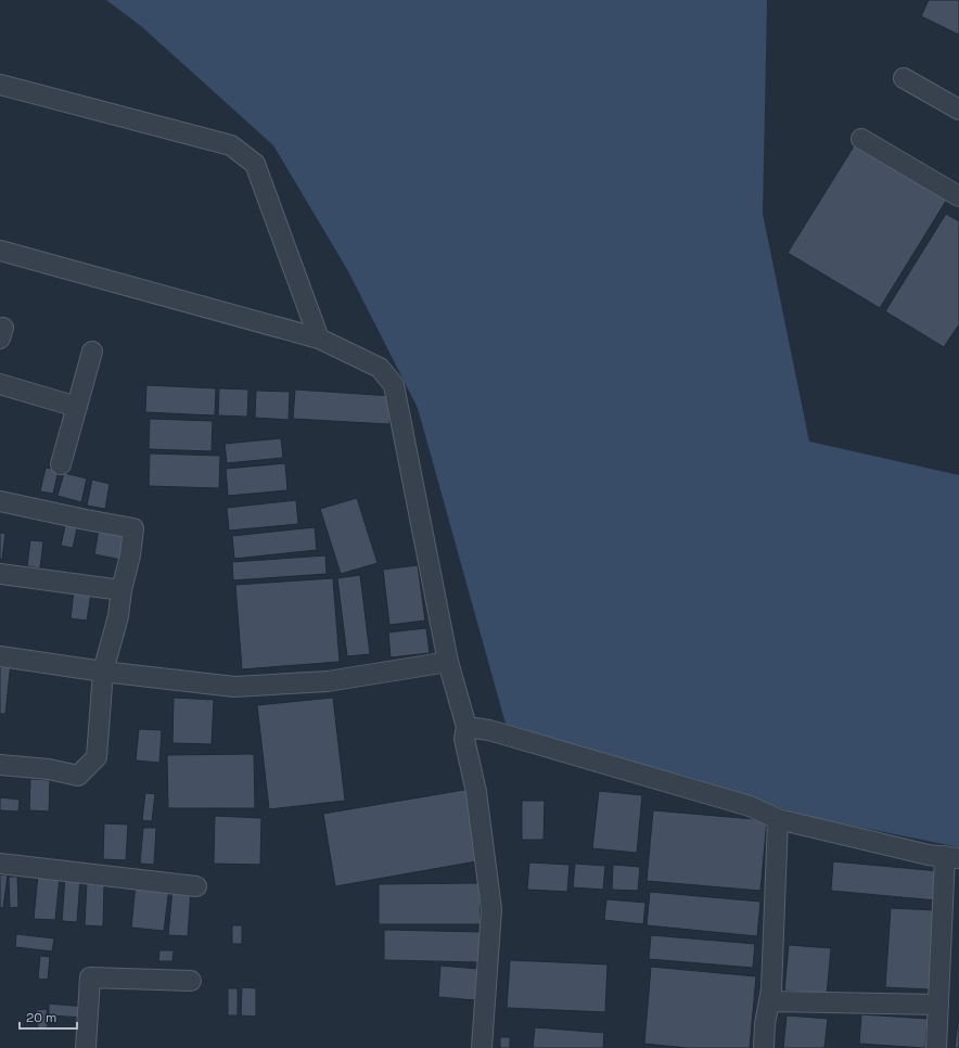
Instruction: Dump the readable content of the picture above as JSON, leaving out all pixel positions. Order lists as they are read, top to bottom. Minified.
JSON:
{"scale_bar":"20 m"}
